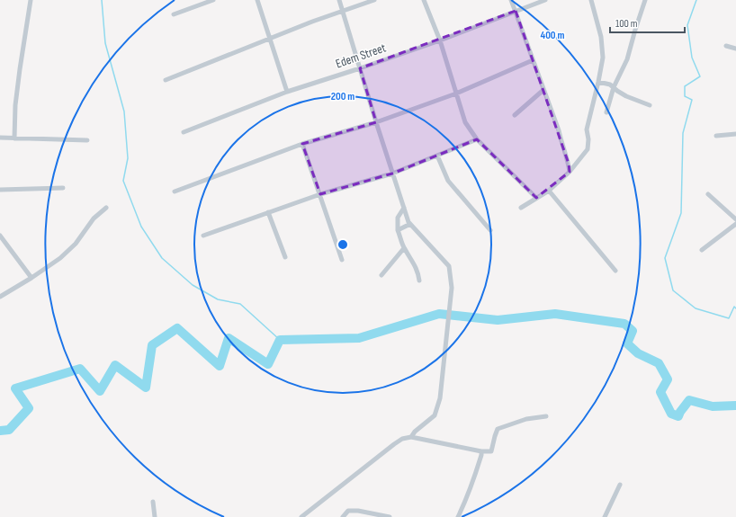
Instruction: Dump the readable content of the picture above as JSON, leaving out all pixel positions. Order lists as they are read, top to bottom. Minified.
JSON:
{"streets":{"street":["Edem Street"]},"scale_bar":"100 m","rings":["400 m","200 m"]}
